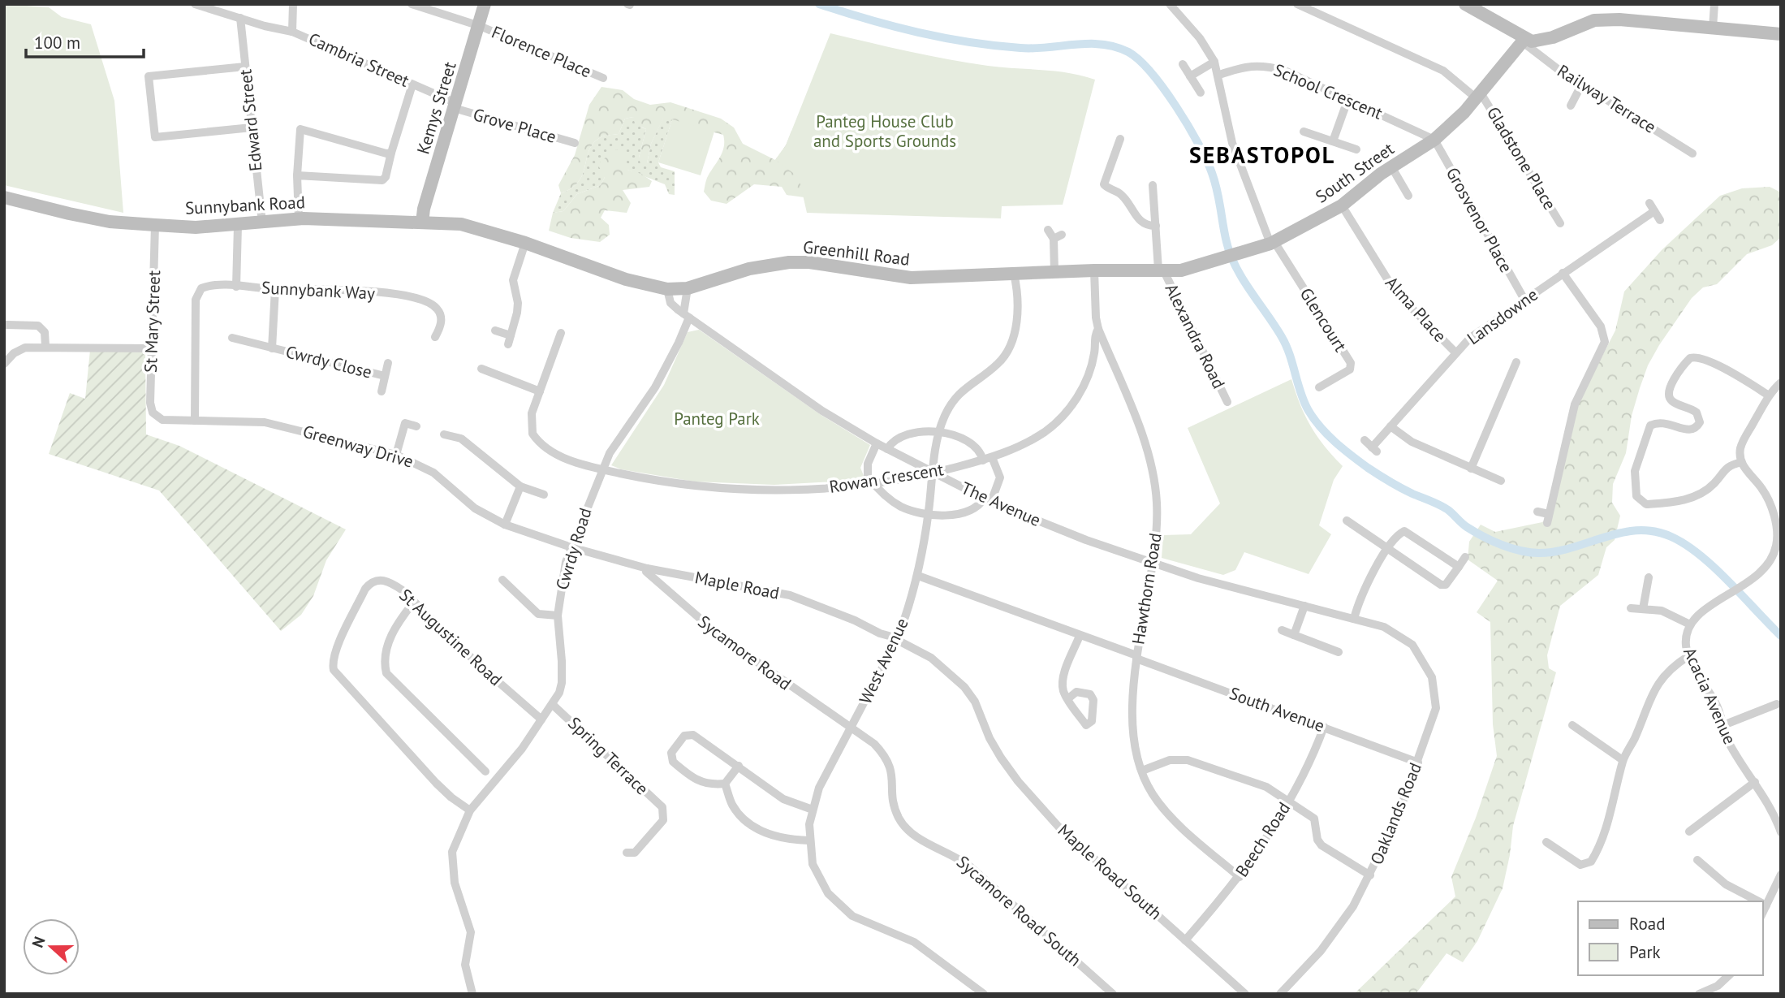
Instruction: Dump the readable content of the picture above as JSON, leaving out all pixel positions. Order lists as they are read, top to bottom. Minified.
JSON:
{"streets":{"street":["Florence Place","Cambria Street","School Crescent","Railway Terrace","Kemys Street","Edward Street","Grove Place","Gladstone Place","South Street","Sunnybank Road","Grosvenor Place","Greenhill Road","Sunnybank Way","Alma Place","Lansdowne","Glencourt","St Mary Street","Alexandra Road","Cwrdy Close","Greenway Drive","Rowan Crescent","The Avenue","Cwrdy Road","Maple Road","Hawthorn Road","St Augustine Road","Sycamore Road","West Avenue","Acacia Avenue","South Avenue","Spring Terrace","Oaklands Road","Beech Road","Maple Road South","Sycamore Road South"]},"crossings":[["Florence Place","Kemys Street"],["Cambria Street","Kemys Street"],["Cambria Street","Edward Street"],["Cambria Street","Grove Place"],["School Crescent","South Street"],["School Crescent","Grosvenor Place"],["Railway Terrace","South Street"],["Kemys Street","Grove Place"],["Kemys Street","Sunnybank Road"],["Kemys Street","Greenhill Road"],["Edward Street","Sunnybank Road"],["Gladstone Place","South Street"],["South Street","Grosvenor Place"],["South Street","Greenhill Road"],["South Street","Alma Place"],["South Street","Glencourt"],["South Street","Alexandra Road"],["Sunnybank Road","Greenhill Road"],["Sunnybank Road","St Mary Street"],["Grosvenor Place","Lansdowne"],["Greenhill Road","Alexandra Road"],["Greenhill Road","The Avenue"],["Greenhill Road","Cwrdy Road"],["Greenhill Road","Hawthorn Road"],["Greenhill Road","West Avenue"],["Sunnybank Way","Greenway Drive"],["Alma Place","Lansdowne"],["St Mary Street","Greenway Drive"],["Greenway Drive","Cwrdy Road"],["Greenway Drive","Maple Road"],["Rowan Crescent","The Avenue"],["Rowan Crescent","Cwrdy Road"],["Rowan Crescent","Hawthorn Road"],["Rowan Crescent","West Avenue"],["The Avenue","Cwrdy Road"],["The Avenue","Hawthorn Road"],["The Avenue","West Avenue"],["The Avenue","Oaklands Road"],["Cwrdy Road","Maple Road"],["Cwrdy Road","St Augustine Road"],["Cwrdy Road","Spring Terrace"],["Maple Road","Sycamore Road"],["Maple Road","West Avenue"],["Maple Road","Maple Road South"],["Hawthorn Road","South Avenue"],["Hawthorn Road","Beech Road"],["Sycamore Road","West Avenue"],["Sycamore Road","Sycamore Road South"],["West Avenue","South Avenue"],["West Avenue","Sycamore Road South"],["South Avenue","Oaklands Road"],["South Avenue","Beech Road"],["Beech Road","Maple Road South"]],"districts":["SEBASTOPOL"],"parks":["Panteg House Club and Sports Grounds","Panteg Park"],"legend":["Road","Park"],"scale_bar":"100 m","north":"left"}
